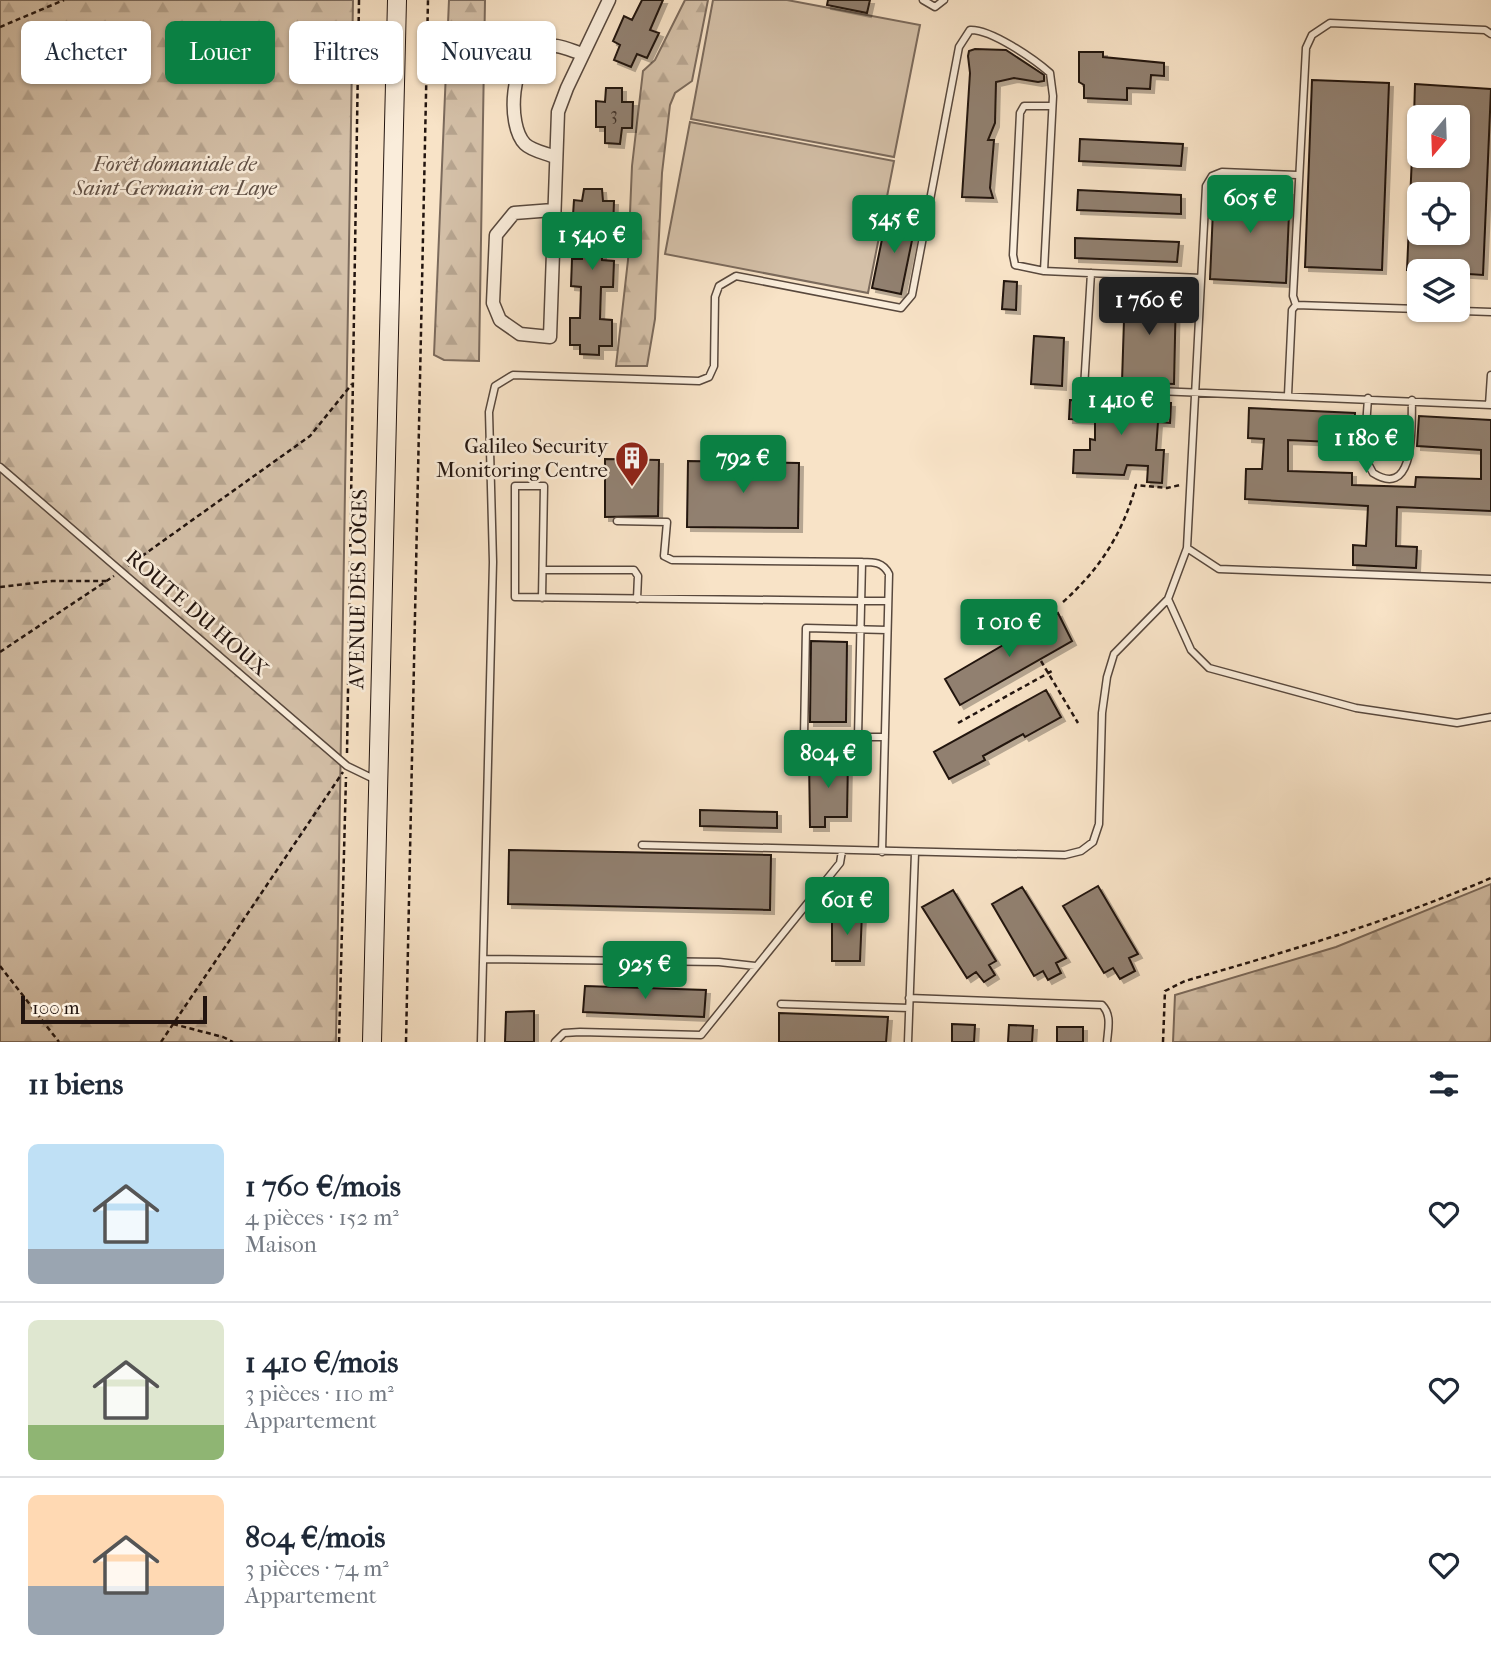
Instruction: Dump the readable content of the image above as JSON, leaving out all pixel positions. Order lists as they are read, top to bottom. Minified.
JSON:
{"streets":{"main road":["AVENUE DES LOGES"],"lane":["ROUTE DU HOUX"]},"crossings":[["AVENUE DES LOGES","ROUTE DU HOUX"]],"parks":["Forêt domaniale de Saint-Germain-en-Laye"],"places":{"building":["Galileo Security Monitoring Centre"]},"house_numbers":["3"],"scale_bar":"100 m","north":"bottom","page":{"chip":["Acheter","Louer","Filtres","Nouveau"],"price":["605 €","545 €","1 540 €","1 760 €","1 410 €","1 180 €","792 €","1 010 €","804 €","601 €","925 €"],"scale":"100 m","heading":"11 biens","list":[{"name":"1 760 €/mois","note":"4 pièces · 152 m² · Maison"},{"name":"1 410 €/mois","note":"3 pièces · 110 m² · Appartement"},{"name":"804 €/mois","note":"3 pièces · 74 m² · Appartement"}]}}
